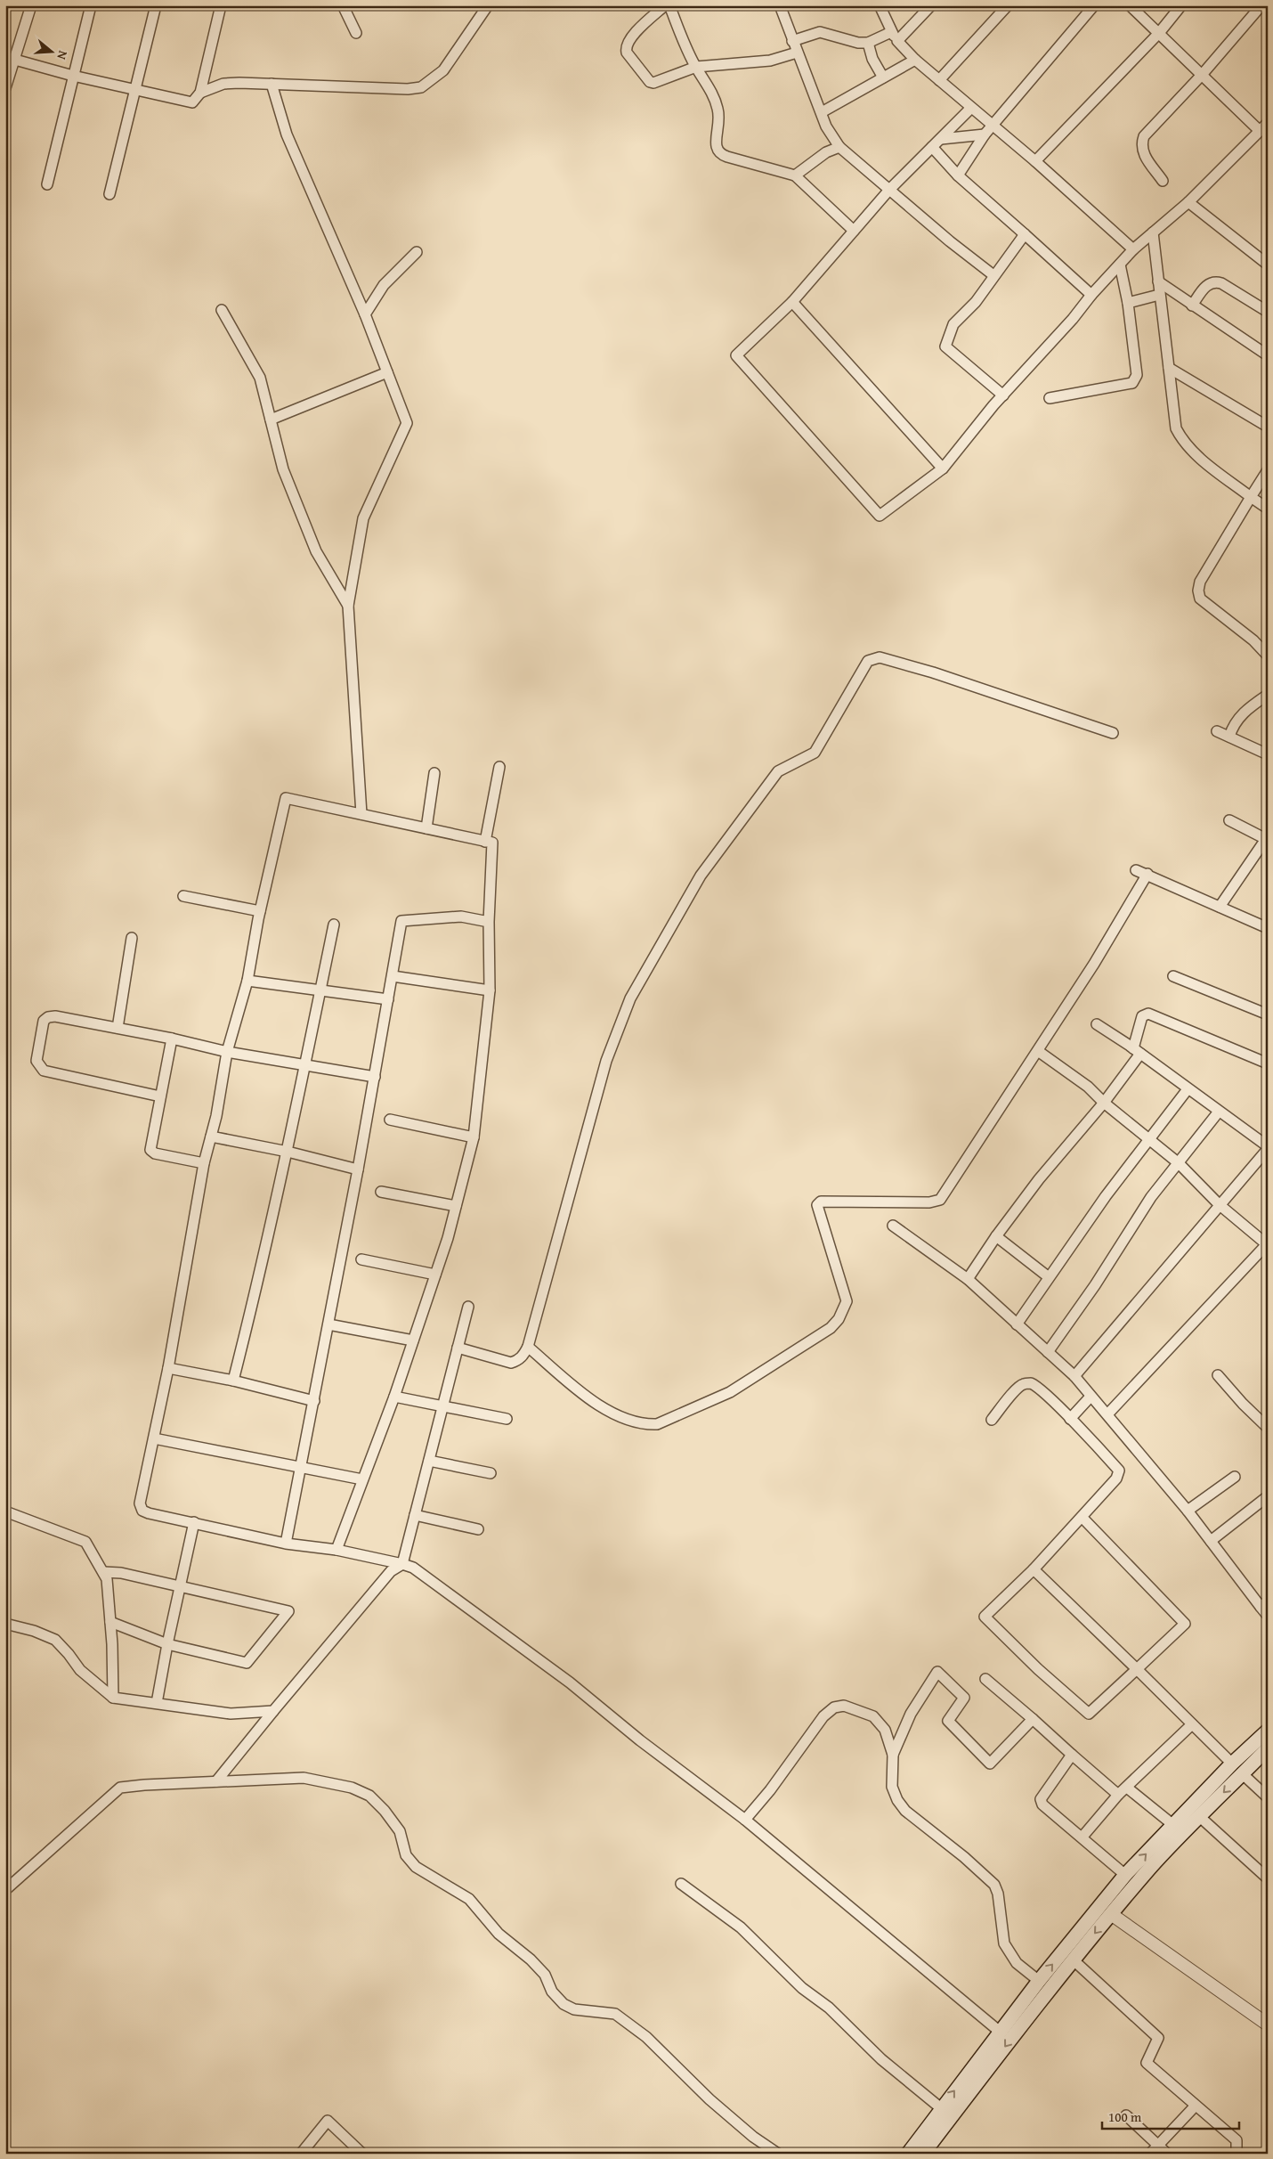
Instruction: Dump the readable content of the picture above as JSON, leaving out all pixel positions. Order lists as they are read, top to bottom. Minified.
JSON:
{"scale_bar":"100 m","north":"right"}
